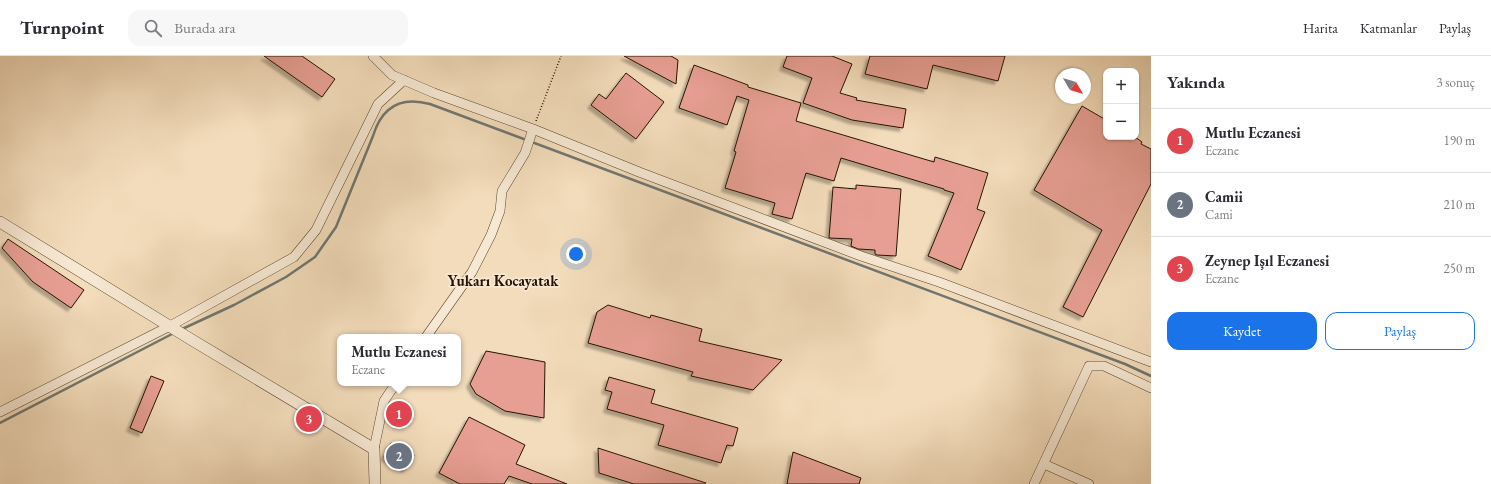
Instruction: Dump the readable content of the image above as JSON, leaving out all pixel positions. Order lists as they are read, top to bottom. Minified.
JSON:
{"districts":["Yukarı Kocayatak"],"north":"bottom right","page":{"header":"Turnpoint","search":"Burada ara","nav":["Harita","Katmanlar","Paylaş"],"heading":["Yakında","3 sonuç"],"map_buttons":["+","−"],"list":[{"mark":"1","name":"Mutlu Eczanesi","note":"Eczane","value":"190 m"},{"mark":"2","name":"Camii","note":"Cami","value":"210 m"},{"mark":"3","name":"Zeynep Işıl Eczanesi","note":"Eczane","value":"250 m"}],"buttons":["Kaydet","Paylaş"],"popup":["Mutlu Eczanesi","Eczane"],"pins":["1","3","2"]}}
